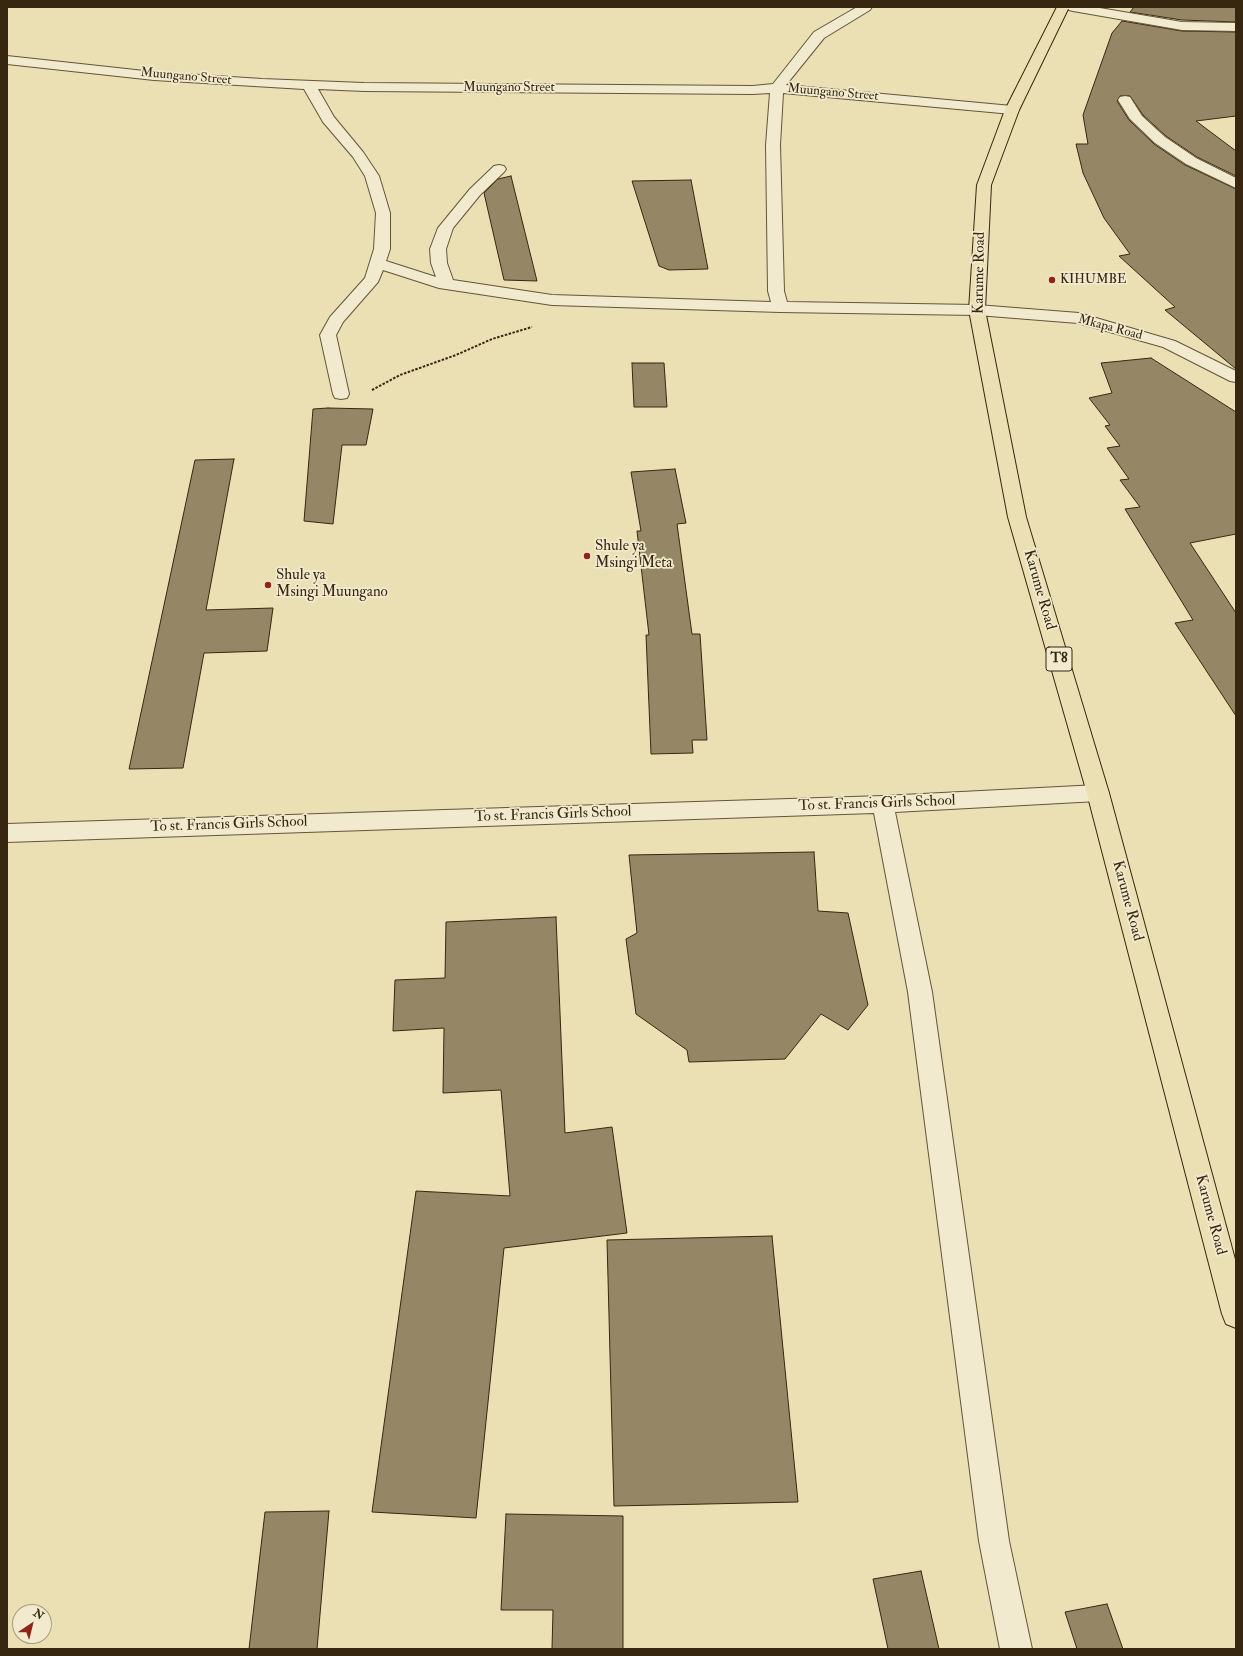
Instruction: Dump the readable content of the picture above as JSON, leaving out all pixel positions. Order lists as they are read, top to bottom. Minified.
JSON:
{"streets":{"highway":["Karume Road","T8"],"street":["Muungano Street","Mkapa Road","To st. Francis Girls School"]},"crossings":[["Muungano Street","Karume Road"],["Karume Road","Mkapa Road"],["Karume Road","To st. Francis Girls School"]],"places":["KIHUMBE","Shule ya Msingi Meta","Shule ya Msingi Muungano"],"north":"top right"}
